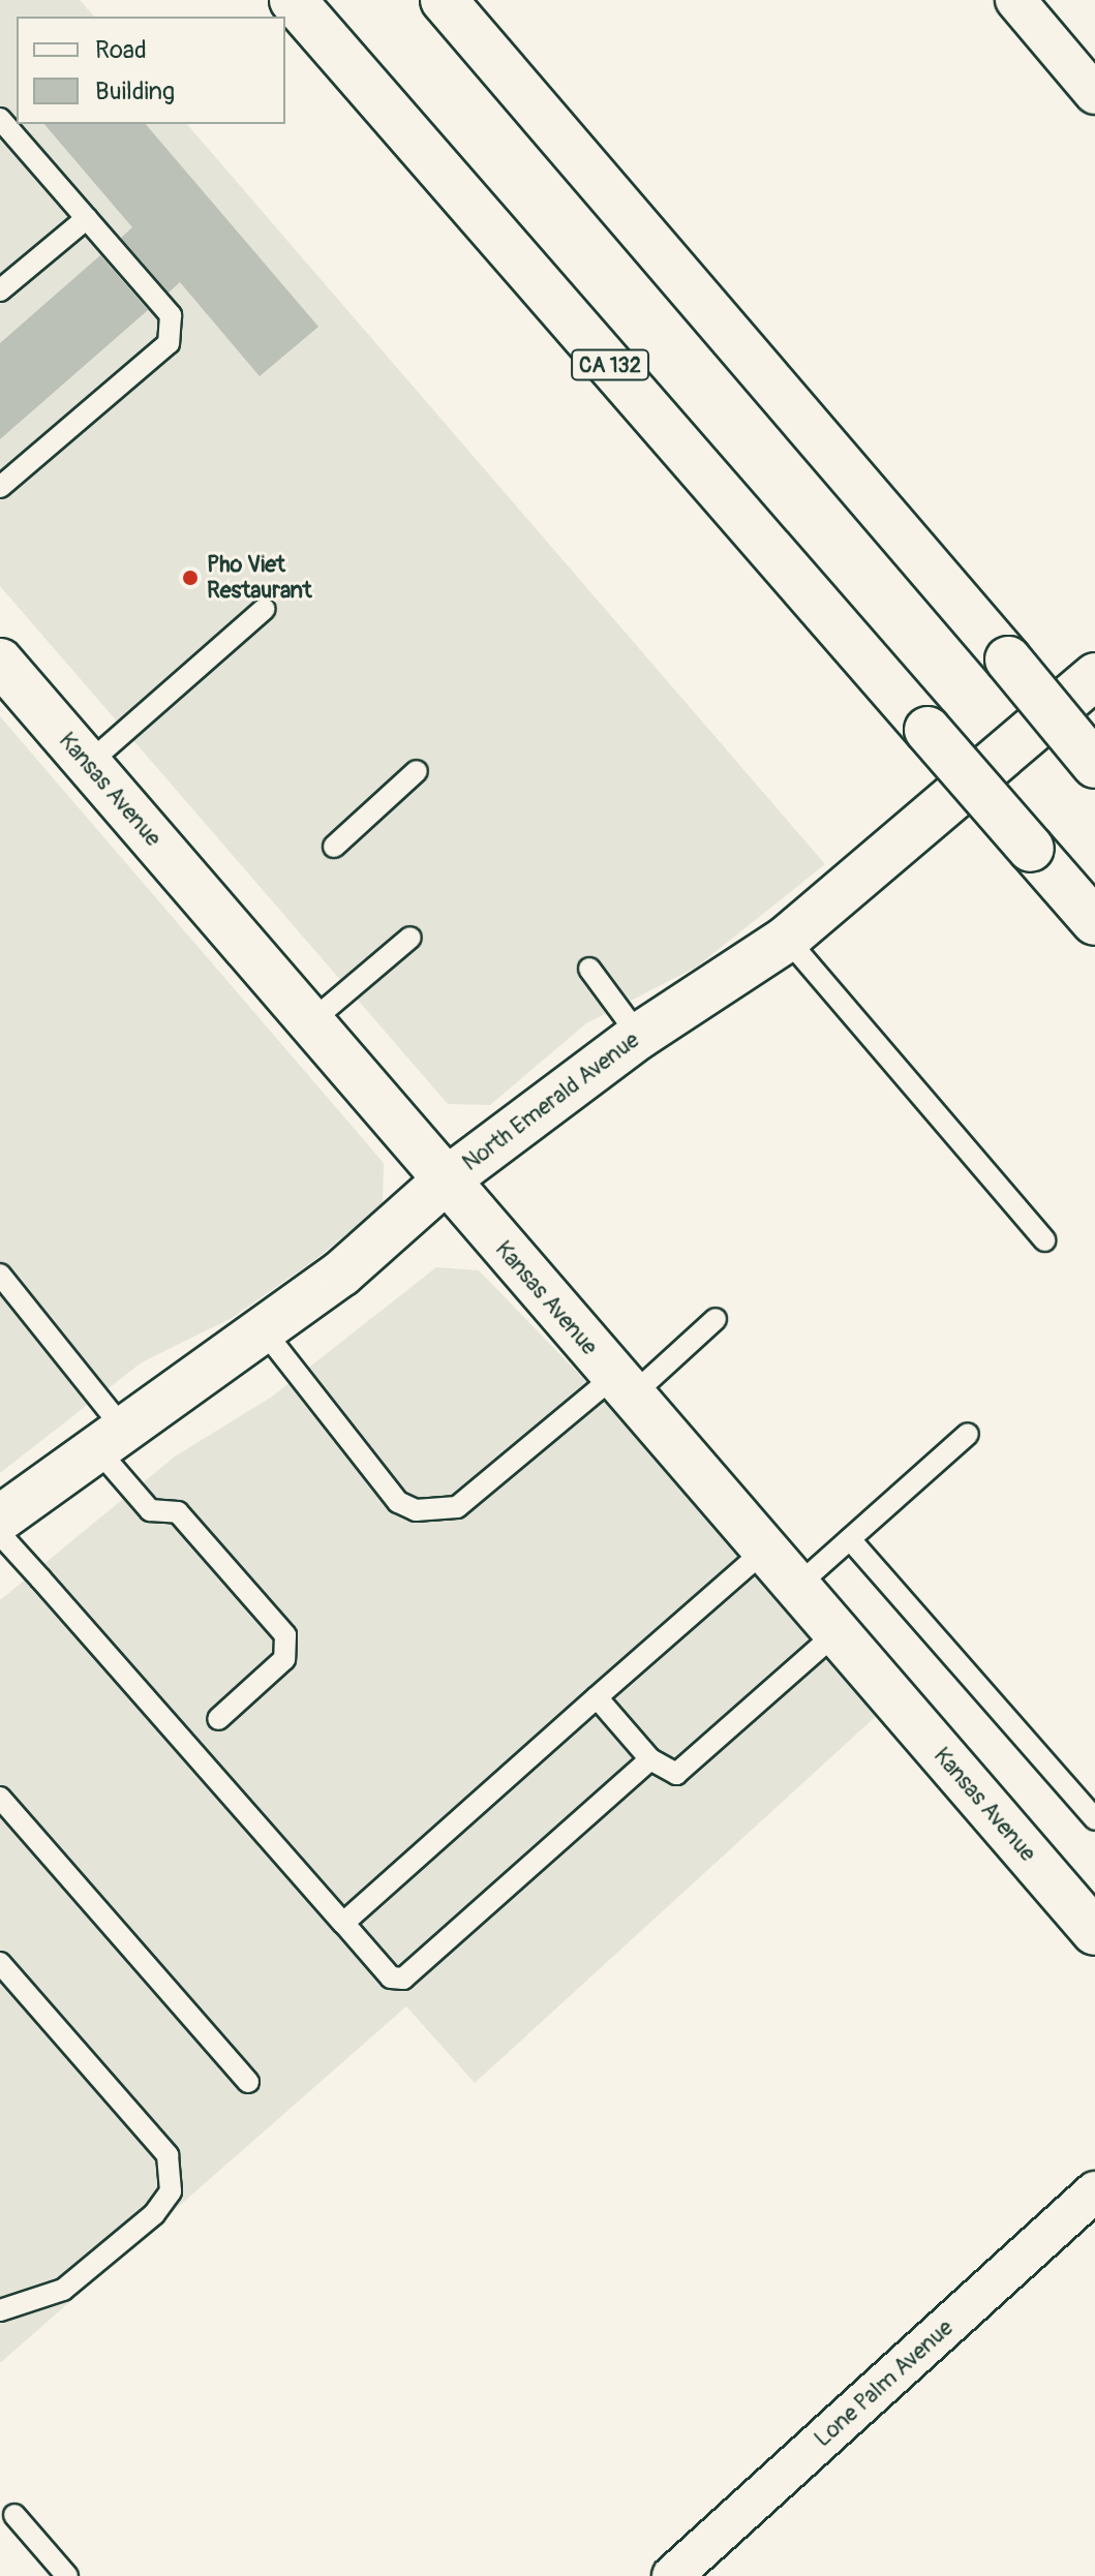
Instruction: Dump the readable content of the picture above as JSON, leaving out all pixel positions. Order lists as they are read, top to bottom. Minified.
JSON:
{"streets":{"main road":["CA 132","Kansas Avenue","North Emerald Avenue"],"street":["Lone Palm Avenue"]},"crossings":[["Kansas Avenue","North Emerald Avenue"]],"places":["Pho Viet Restaurant"],"legend":["Road","Building"]}
